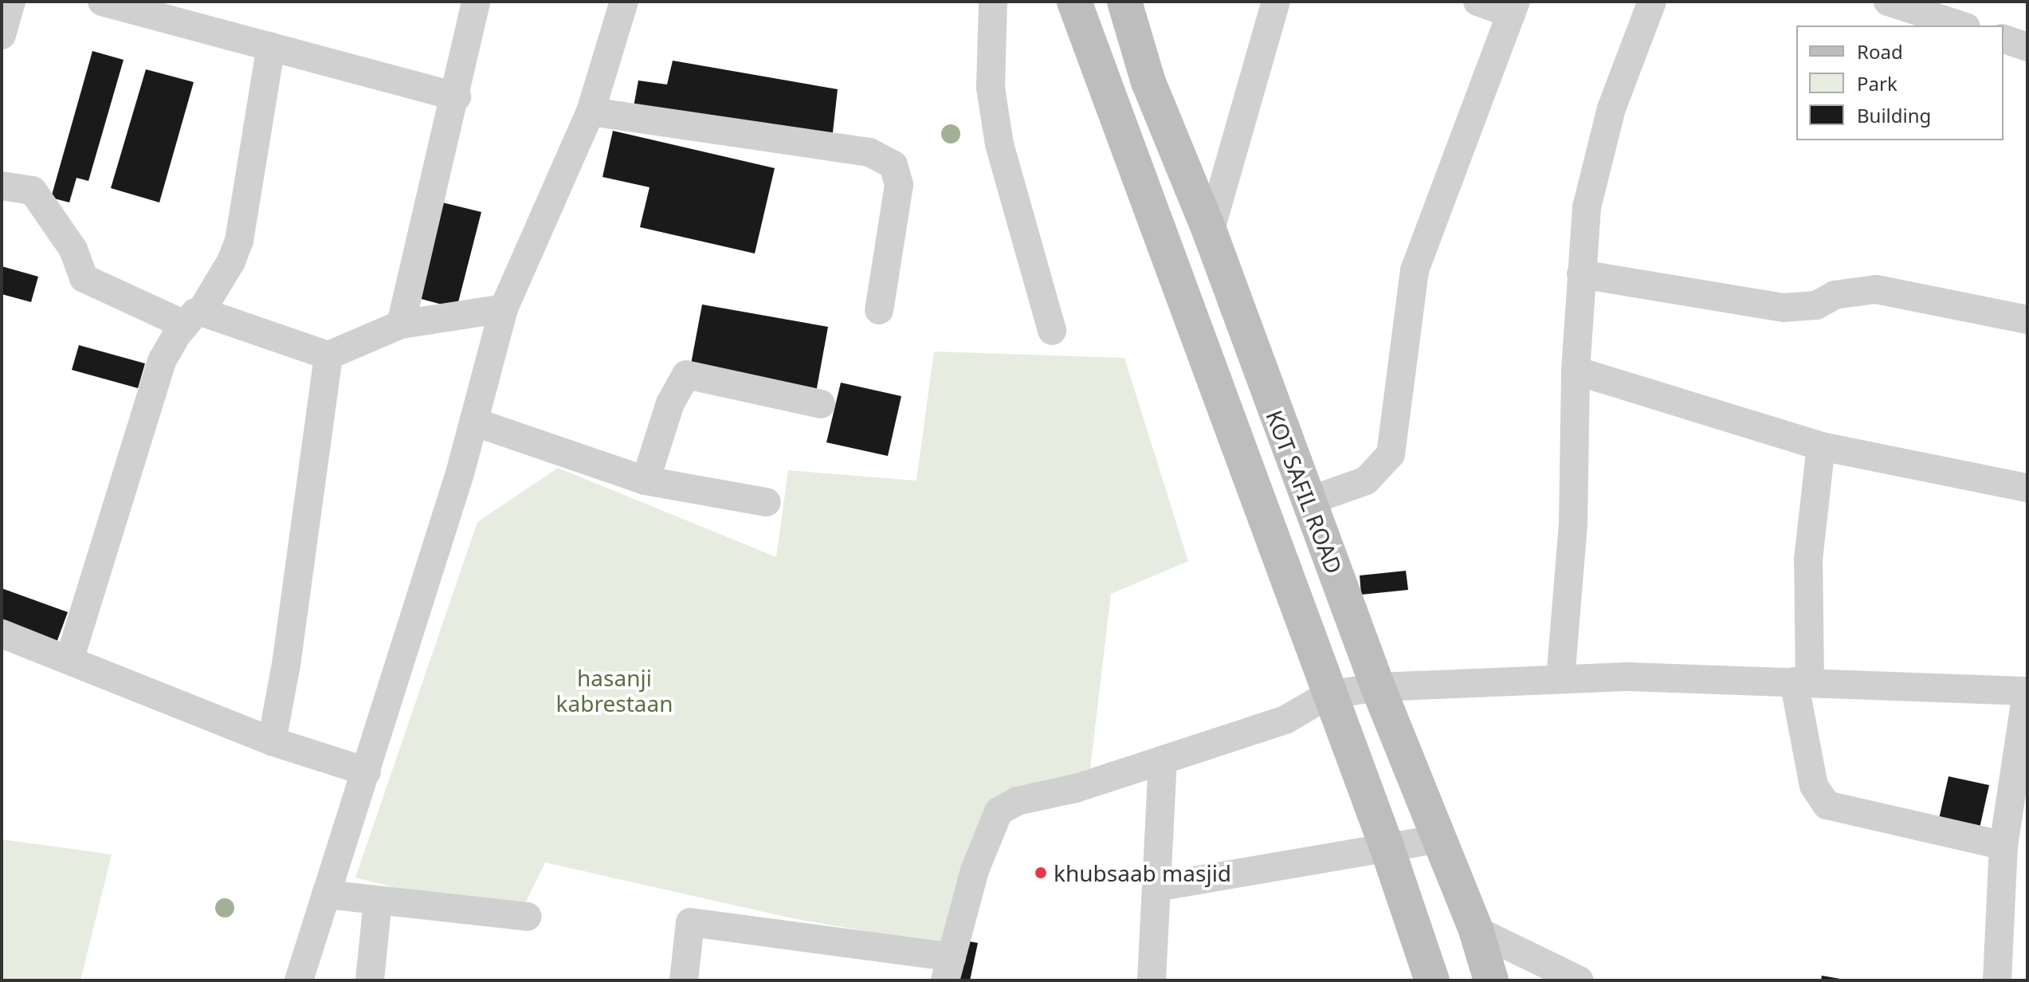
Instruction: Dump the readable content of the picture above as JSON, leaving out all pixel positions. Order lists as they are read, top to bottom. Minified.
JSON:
{"streets":{"main road":["KOT SAFIL ROAD"]},"parks":["hasanji kabrestaan"],"places":["khubsaab masjid"],"legend":["Road","Park","Building"]}
